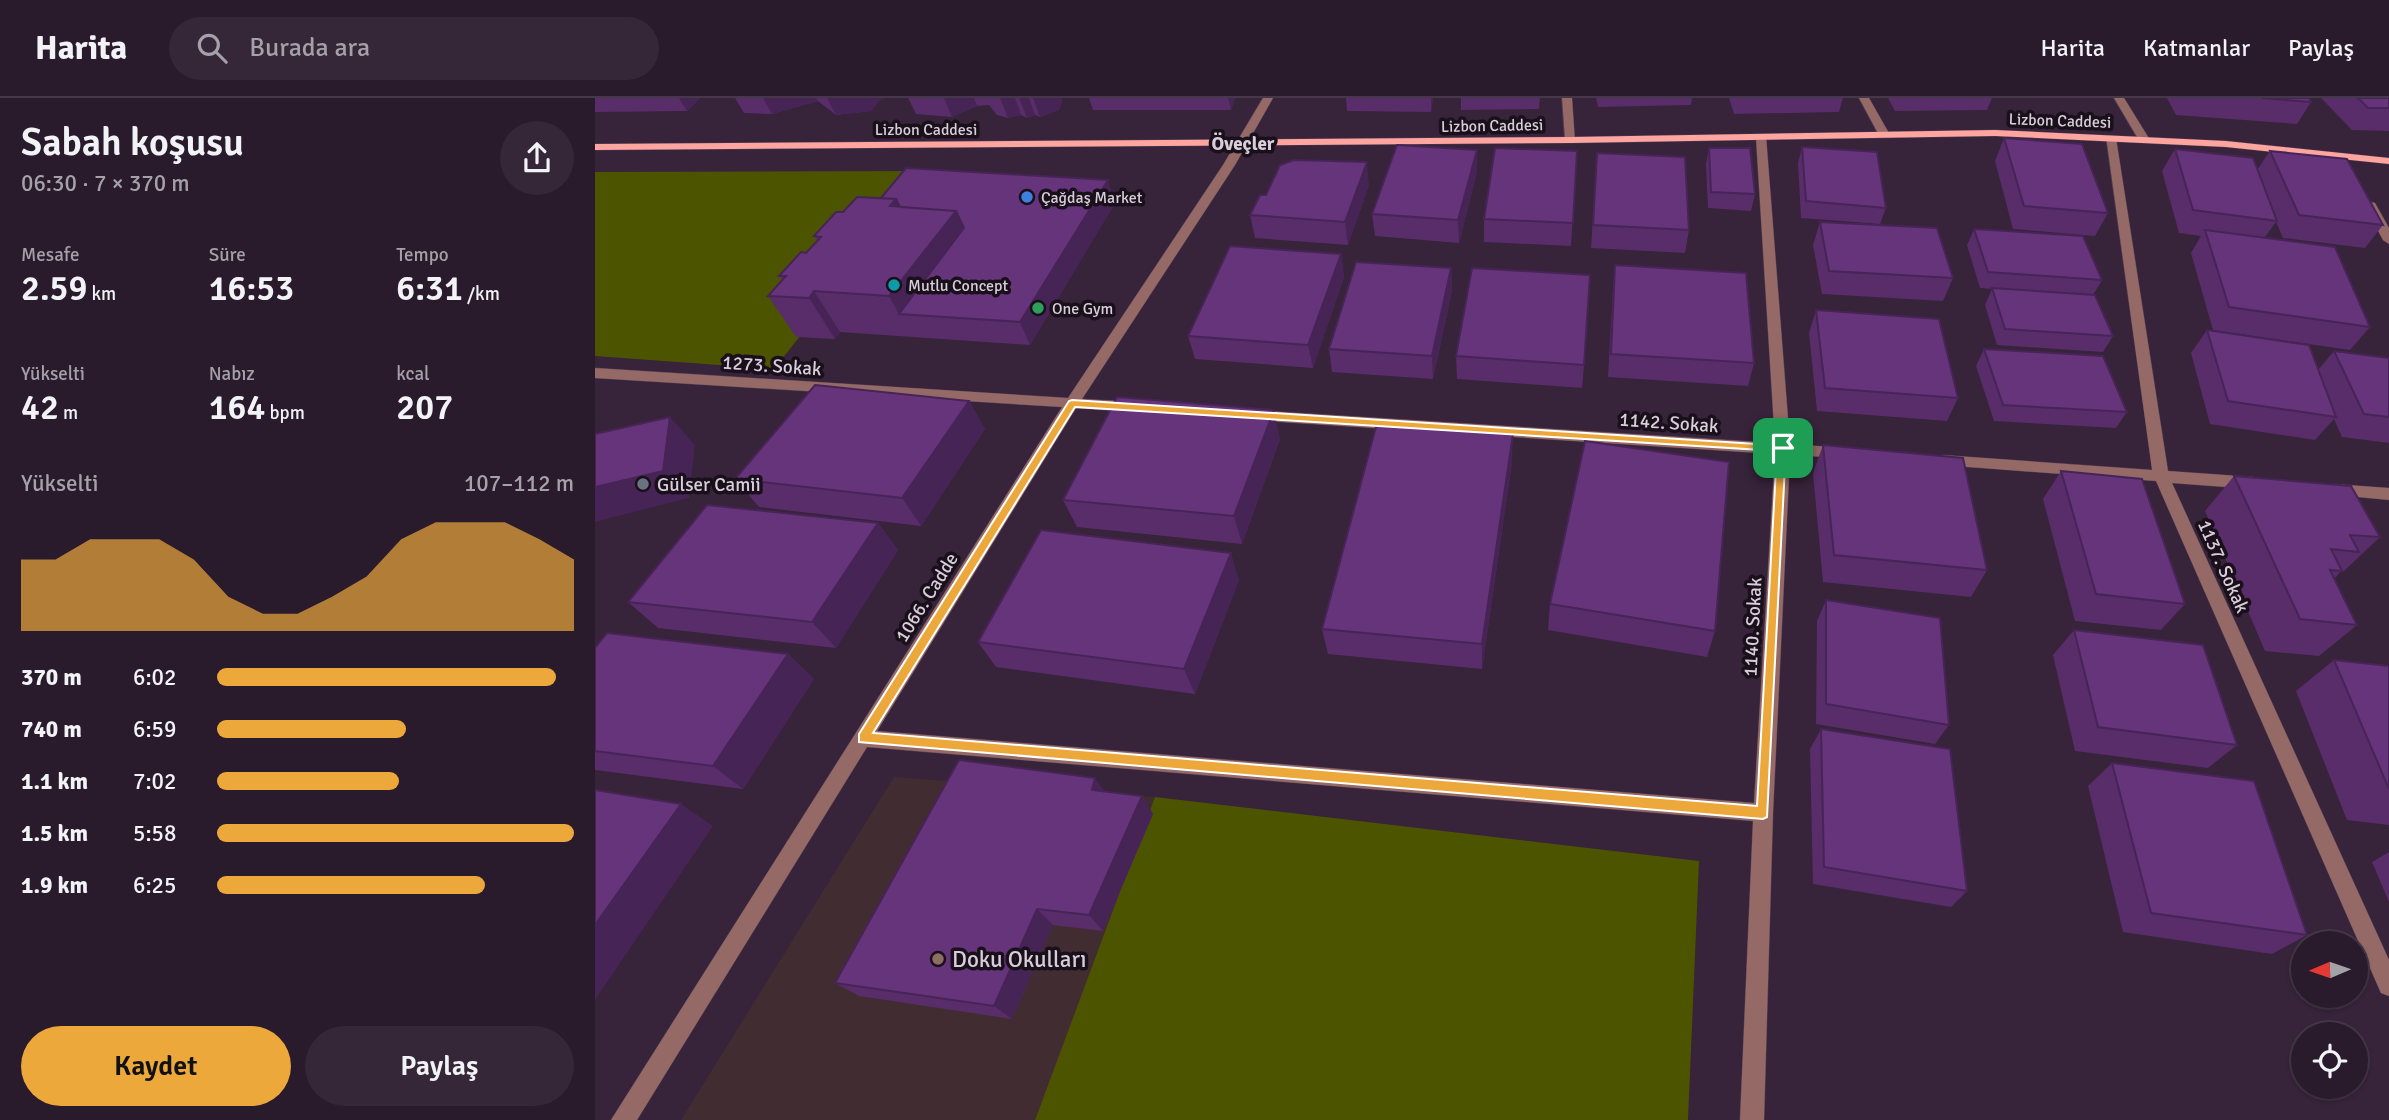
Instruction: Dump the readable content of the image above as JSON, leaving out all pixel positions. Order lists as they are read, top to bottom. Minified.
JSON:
{"streets":{"main road":["Lizbon Caddesi"],"street":["1273. Sokak","1142. Sokak","1137. Sokak","1066. Cadde","1140. Sokak"]},"crossings":[["Lizbon Caddesi","1137. Sokak"],["Lizbon Caddesi","1066. Cadde"],["Lizbon Caddesi","1140. Sokak"],["1273. Sokak","1066. Cadde"],["1142. Sokak","1140. Sokak"]],"districts":["Öveçler"],"places":["Çağdaş Market","Mutlu Concept","One Gym","Gülser Camii","Doku Okulları"],"north":"left","page":{"header":"Harita","search":"Burada ara","nav":["Harita","Katmanlar","Paylaş"],"heading":["Sabah koşusu","06:30 · 7 × 370 m"],"stats":[["Mesafe","2.59 km"],["Süre","16:53"],["Tempo","6:31 /km"],["Yükselti","42 m"],["Nabız","164 bpm"],["kcal","207"]],"chart":["Yükselti","107–112 m"],"list":[{"name":"370 m","note":"6:02"},{"name":"740 m","note":"6:59"},{"name":"1.1 km","note":"7:02"},{"name":"1.5 km","note":"5:58"},{"name":"1.9 km","note":"6:25"}],"buttons":["Kaydet","Paylaş"]}}
